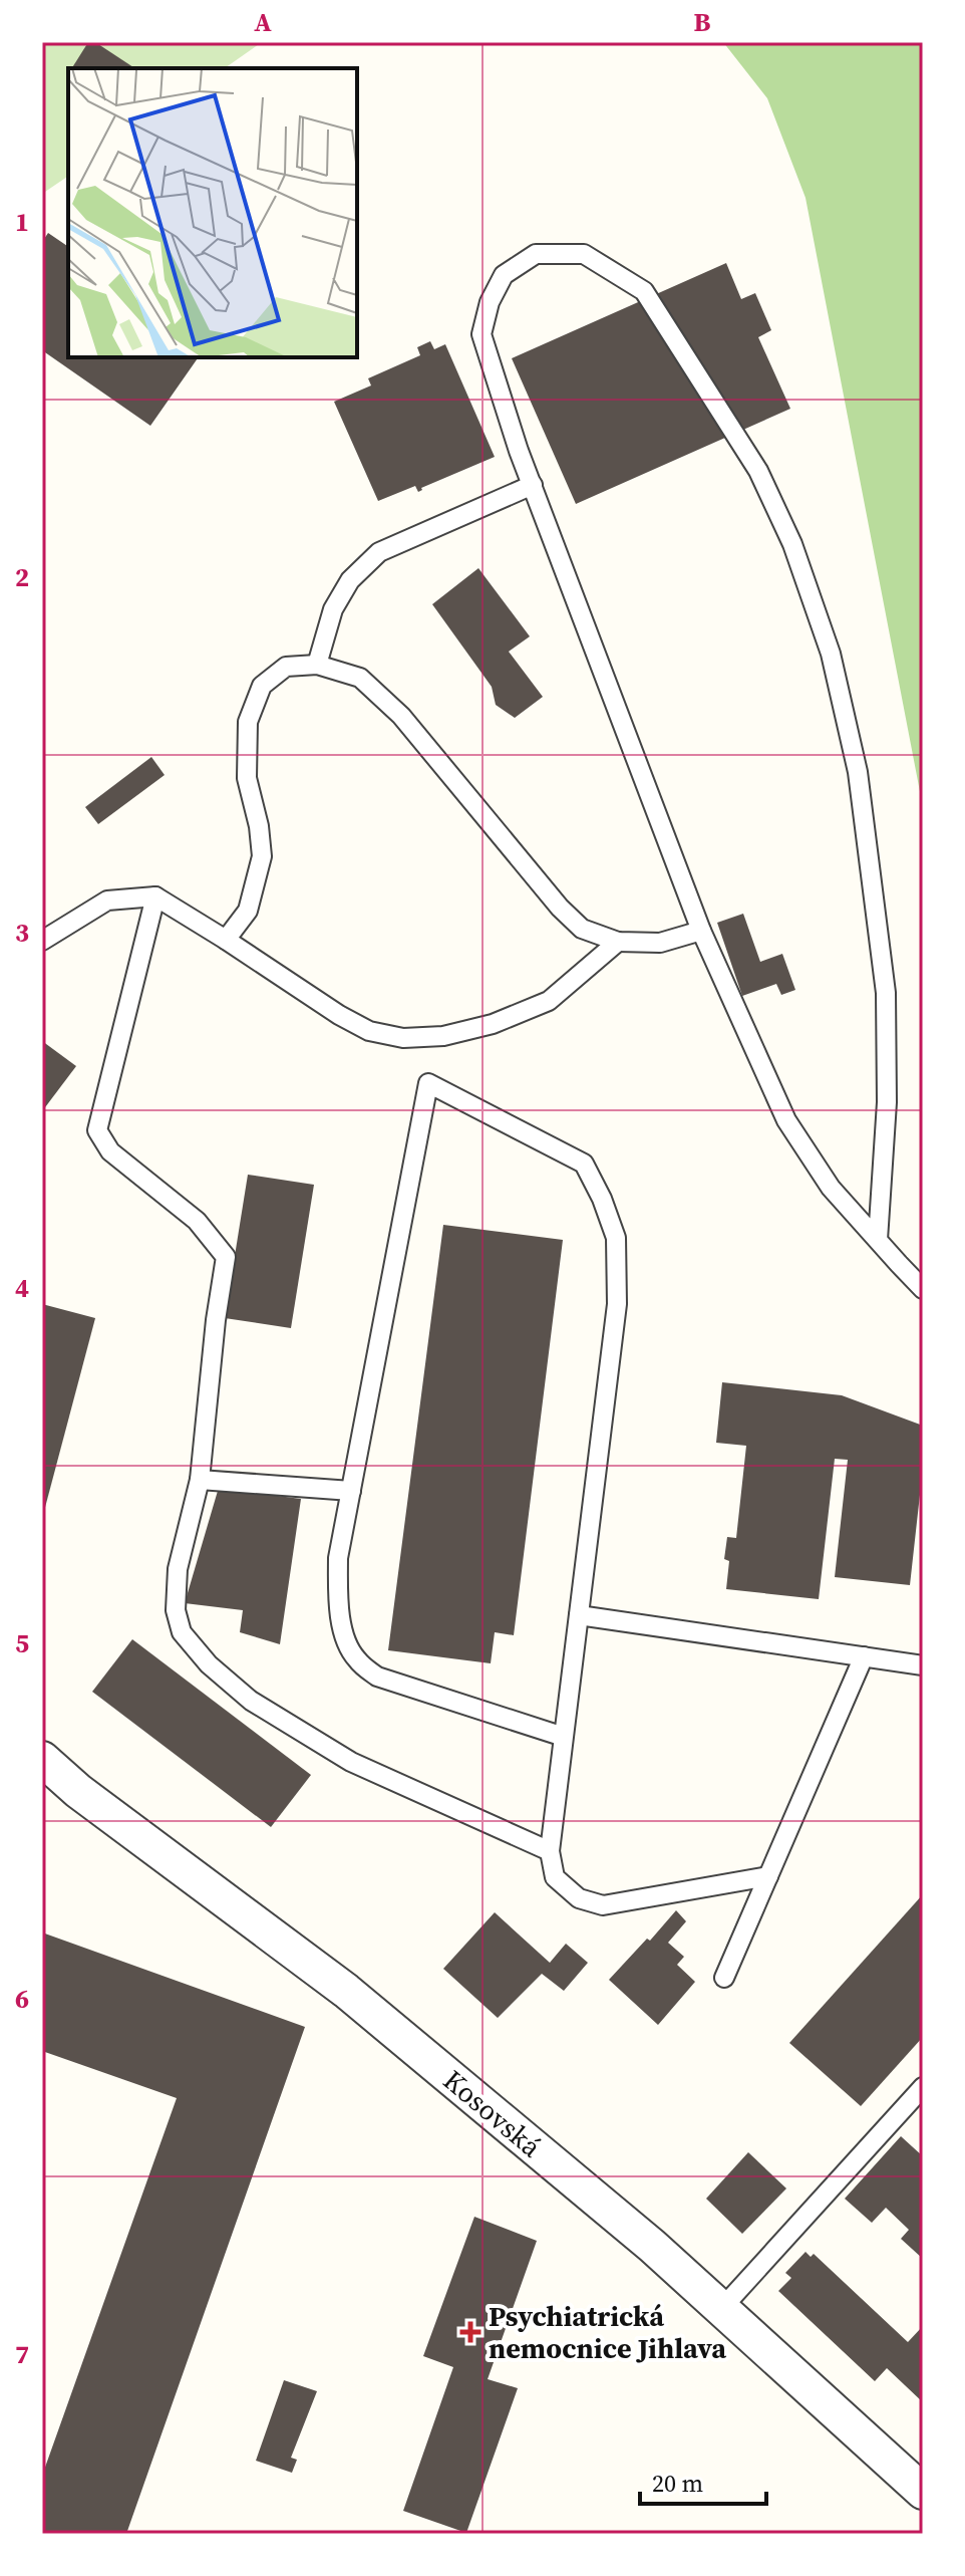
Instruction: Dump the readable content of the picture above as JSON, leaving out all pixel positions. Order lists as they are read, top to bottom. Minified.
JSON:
{"streets":{"street":["Kosovská"]},"places":{"health":["Psychiatrická nemocnice Jihlava"]},"scale_bar":"20 m","grid":{"columns":["A","B"],"rows":["1","2","3","4","5","6","7"]}}
